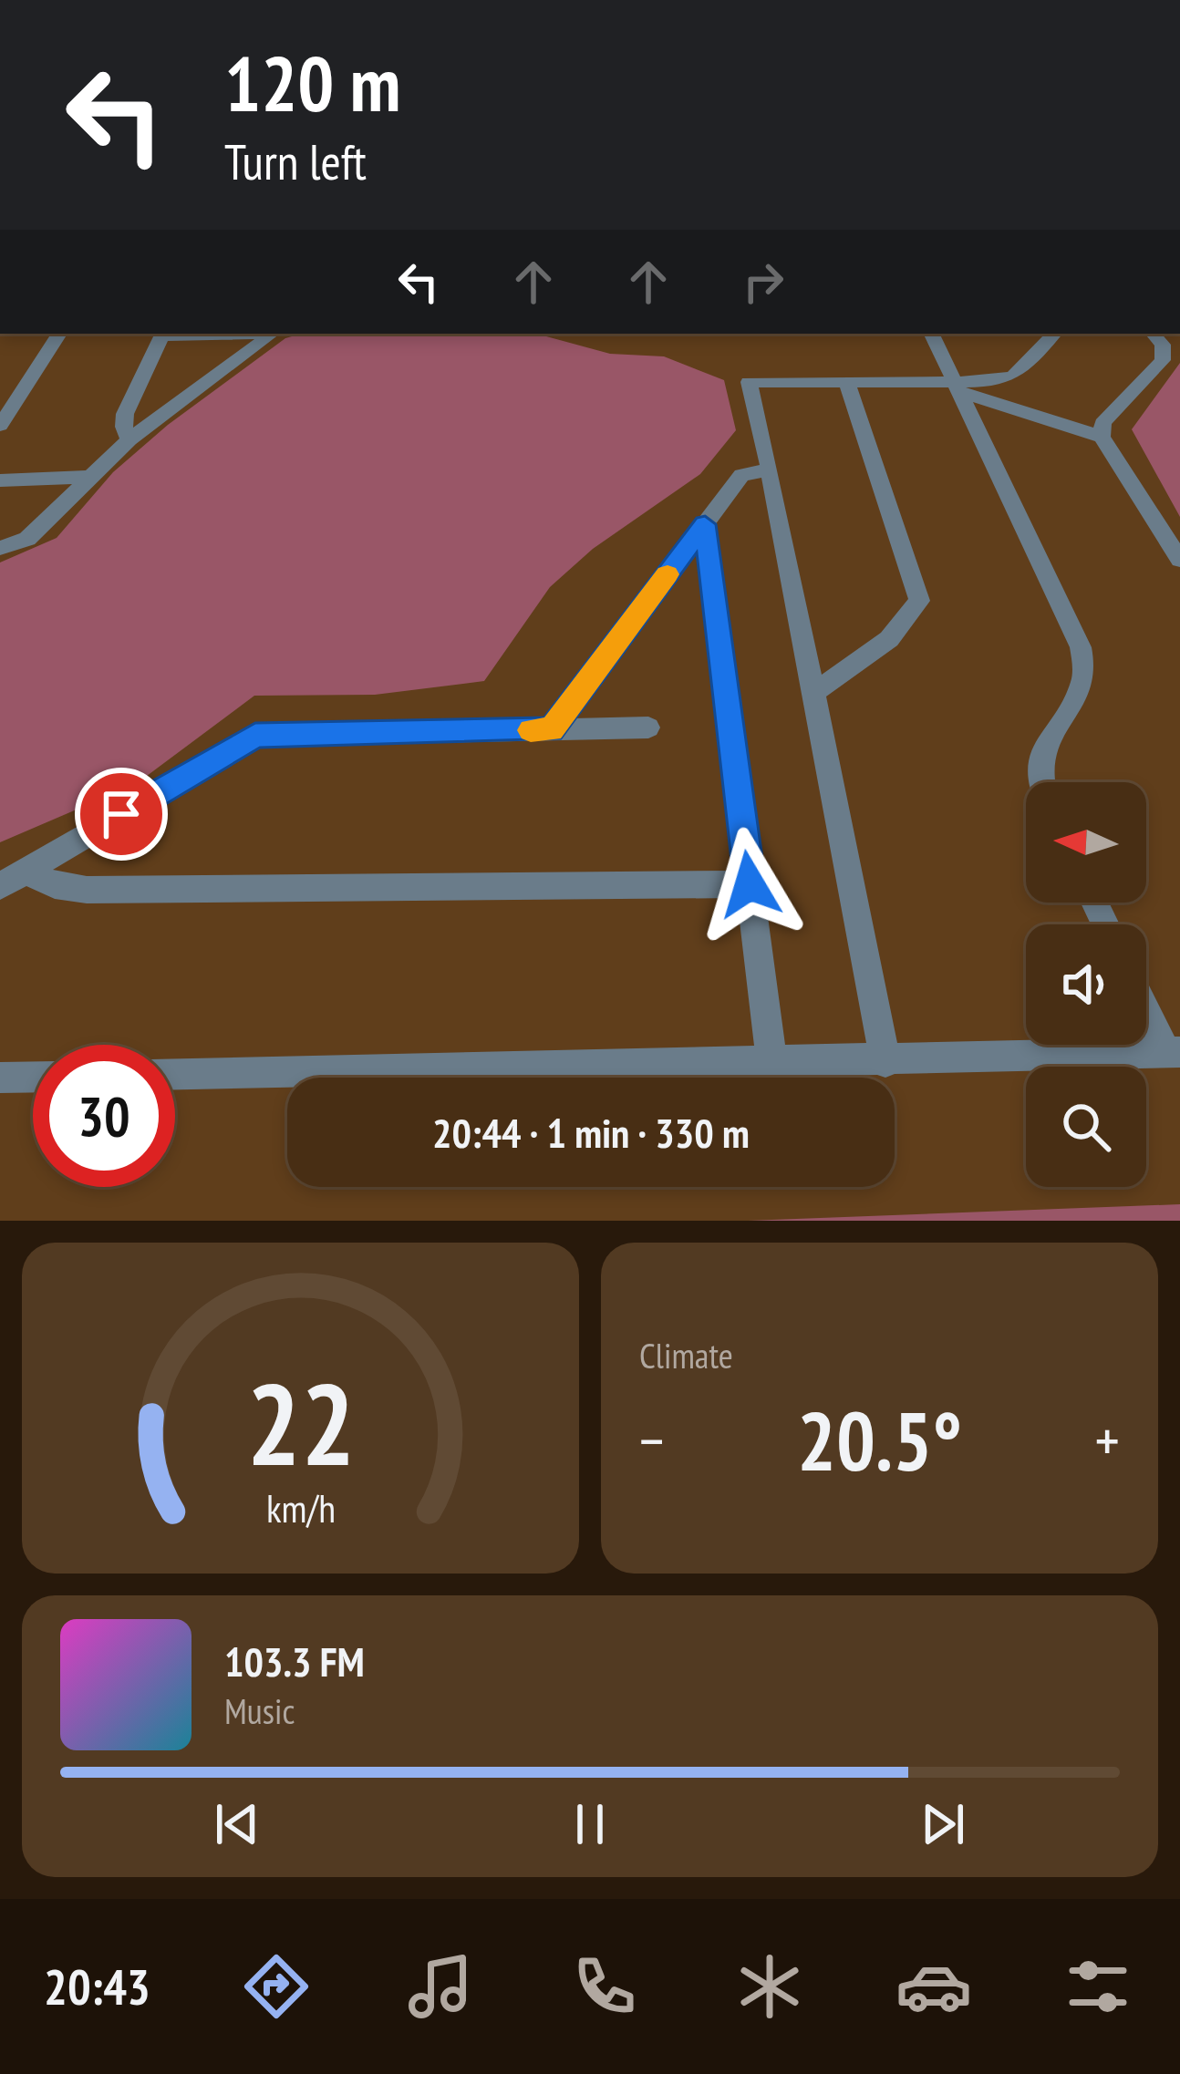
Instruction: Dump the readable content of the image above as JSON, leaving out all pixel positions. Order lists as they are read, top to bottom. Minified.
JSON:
{"north":"left","page":{"turn":["120 m","Turn left"],"limit":"30","trip":"20:44 · 1 min · 330 m","tile":"Climate","heat":["−","20.5°","+"],"song":["103.3 FM","Music"],"tabs":"20:43","gauge":["22","km/h"]}}
